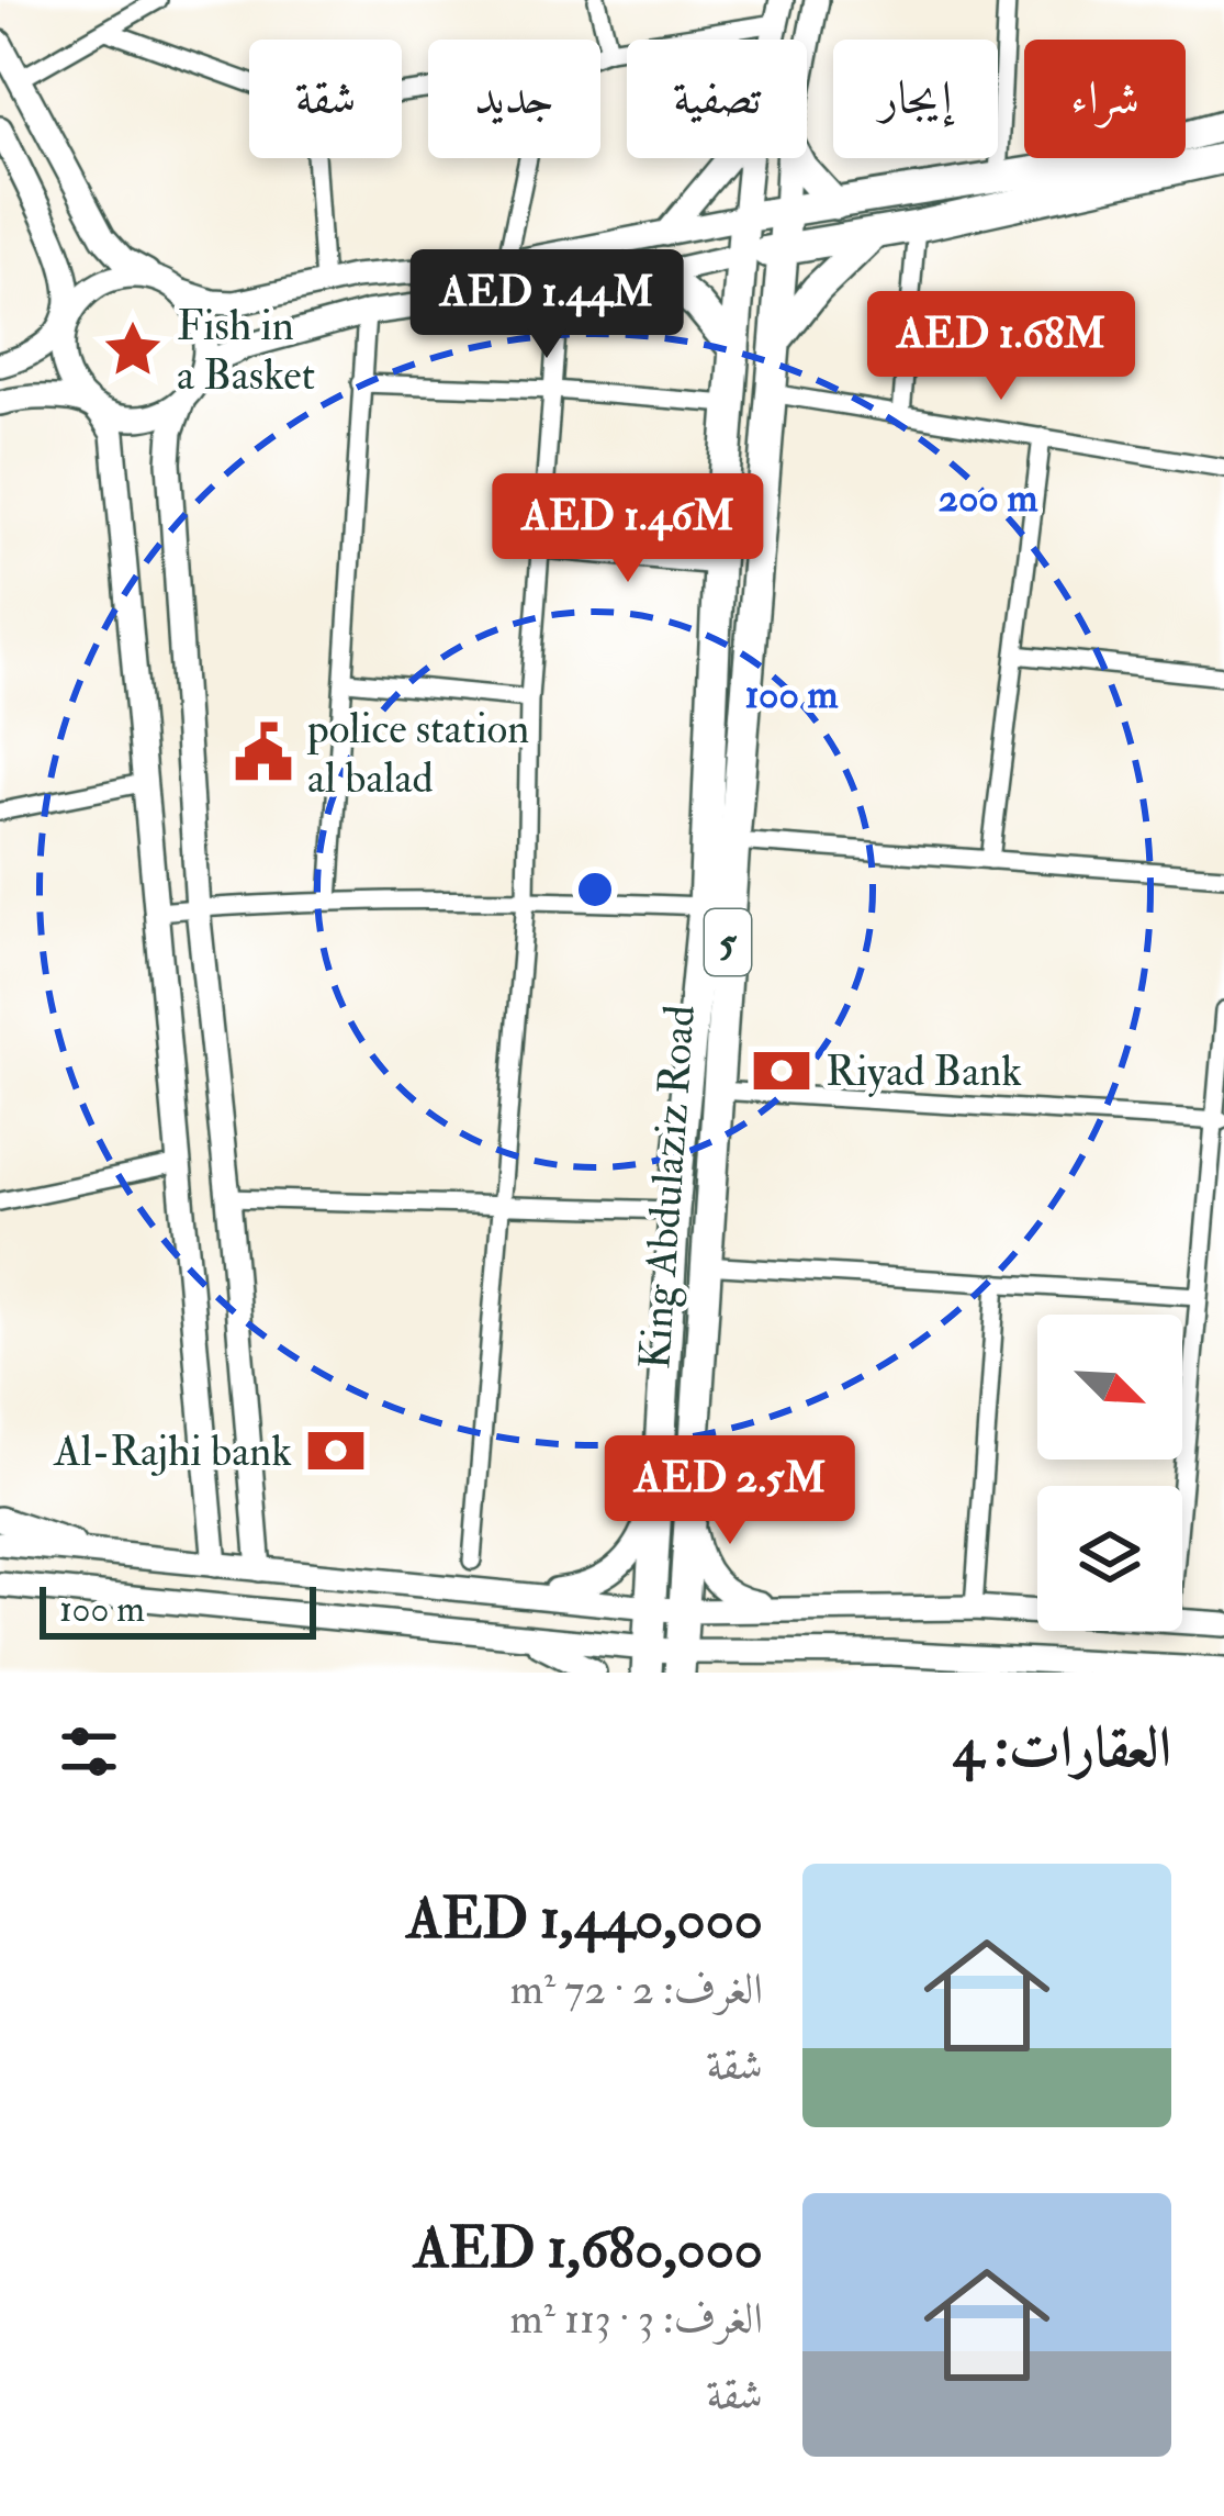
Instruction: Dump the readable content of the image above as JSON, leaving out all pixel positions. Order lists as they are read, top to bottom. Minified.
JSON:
{"streets":{"highway":["5","King Abdulaziz Road"]},"crossings":[["5","King Abdulaziz Road"]],"places":{"place":["Fish in a Basket"],"public building":["police station al balad"],"bank":["Riyad Bank","Al-Rajhi bank"]},"scale_bar":"100 m","north":"bottom right","page":{"chip":["شراء","إيجار","تصفية","جديد","شقة"],"price":["AED 1.44M","AED 1.68M","AED 1.46M","AED 2.5M"],"scale":"100 m","heading":"العقارات: 4","list":[{"name":"AED 1,440,000","note":"الغرف: 2 · 72 m² · شقة"},{"name":"AED 1,680,000","note":"الغرف: 3 · 113 m² · شقة"}]},"rings":["200 m","100 m"]}
